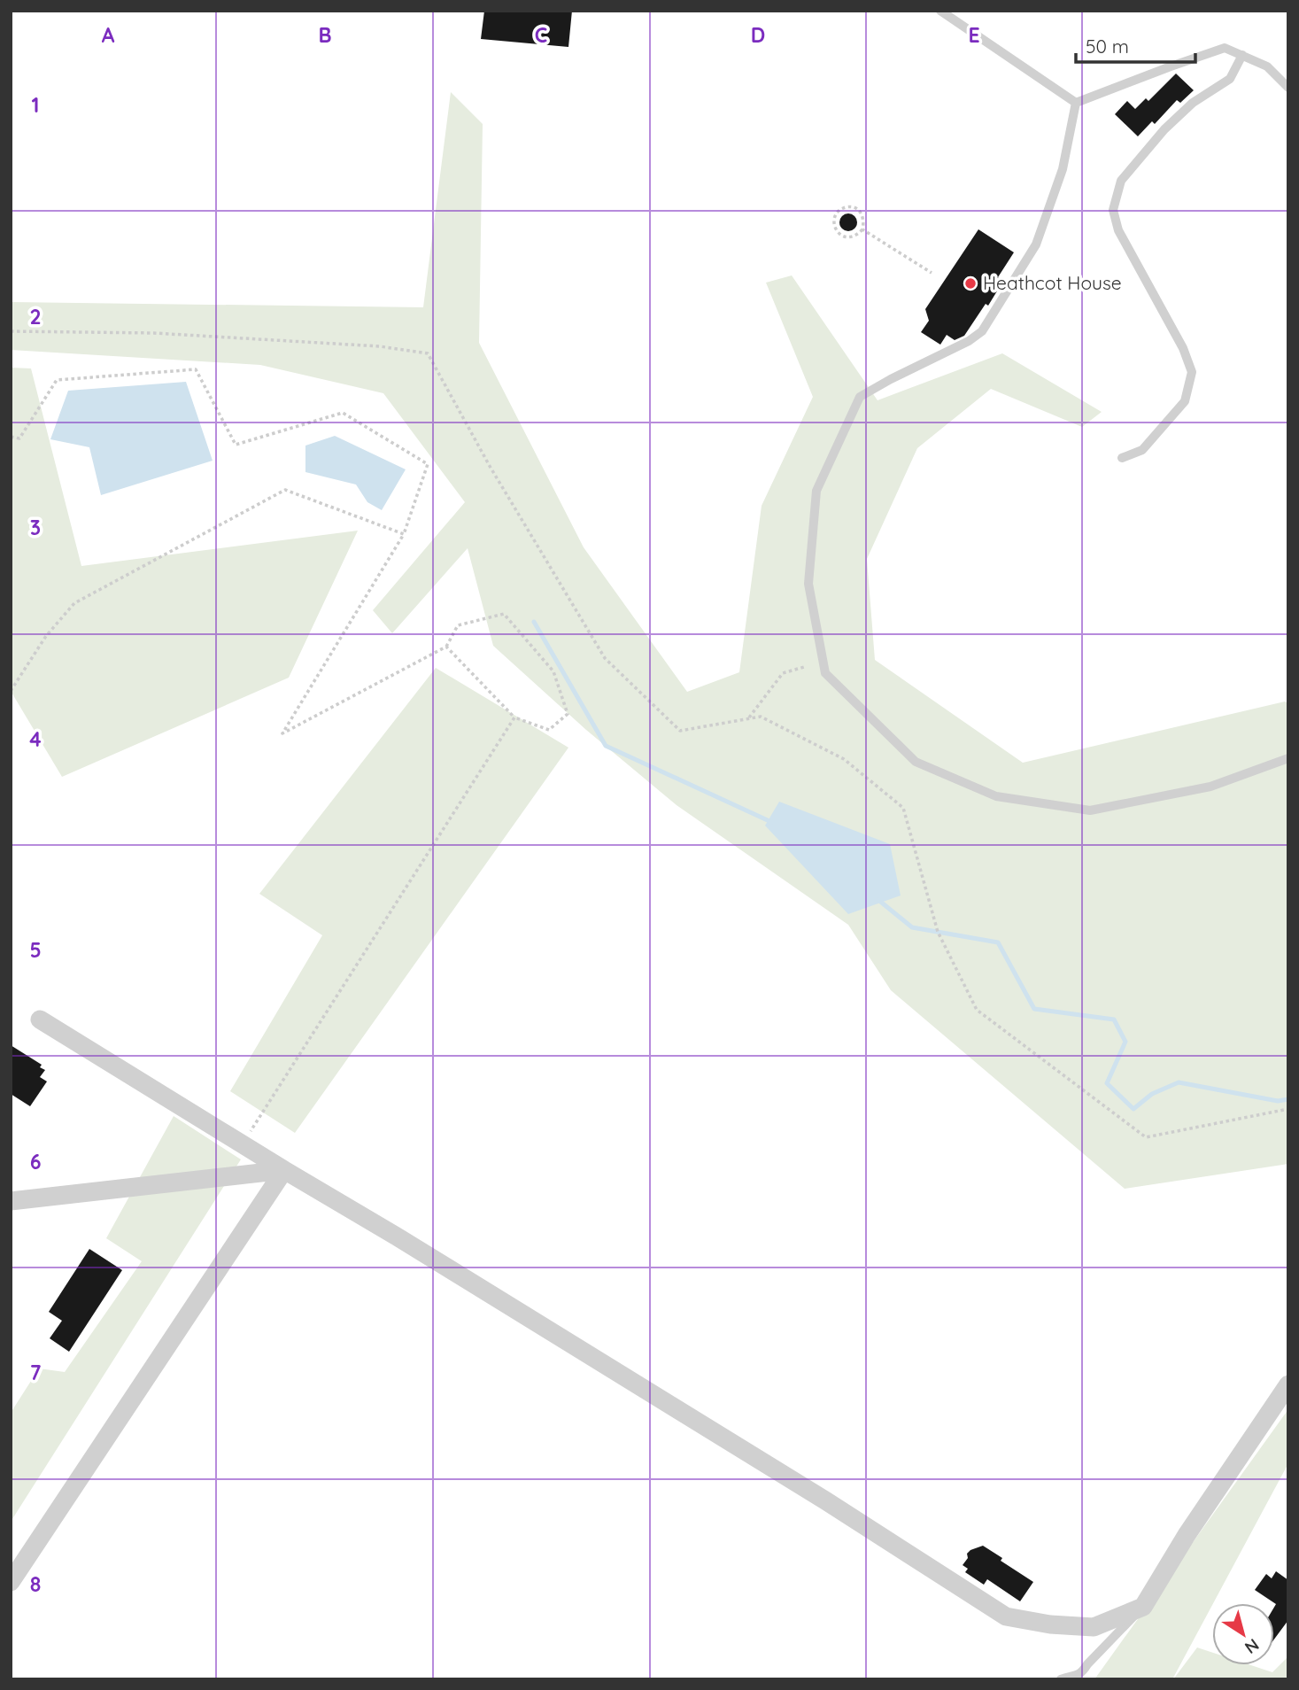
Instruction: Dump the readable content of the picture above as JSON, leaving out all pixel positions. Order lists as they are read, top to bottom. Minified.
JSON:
{"places":["Heathcot House"],"scale_bar":"50 m","north":"bottom right","grid":{"columns":["A","B","C","D","E"],"rows":["1","2","3","4","5","6","7","8"]}}
